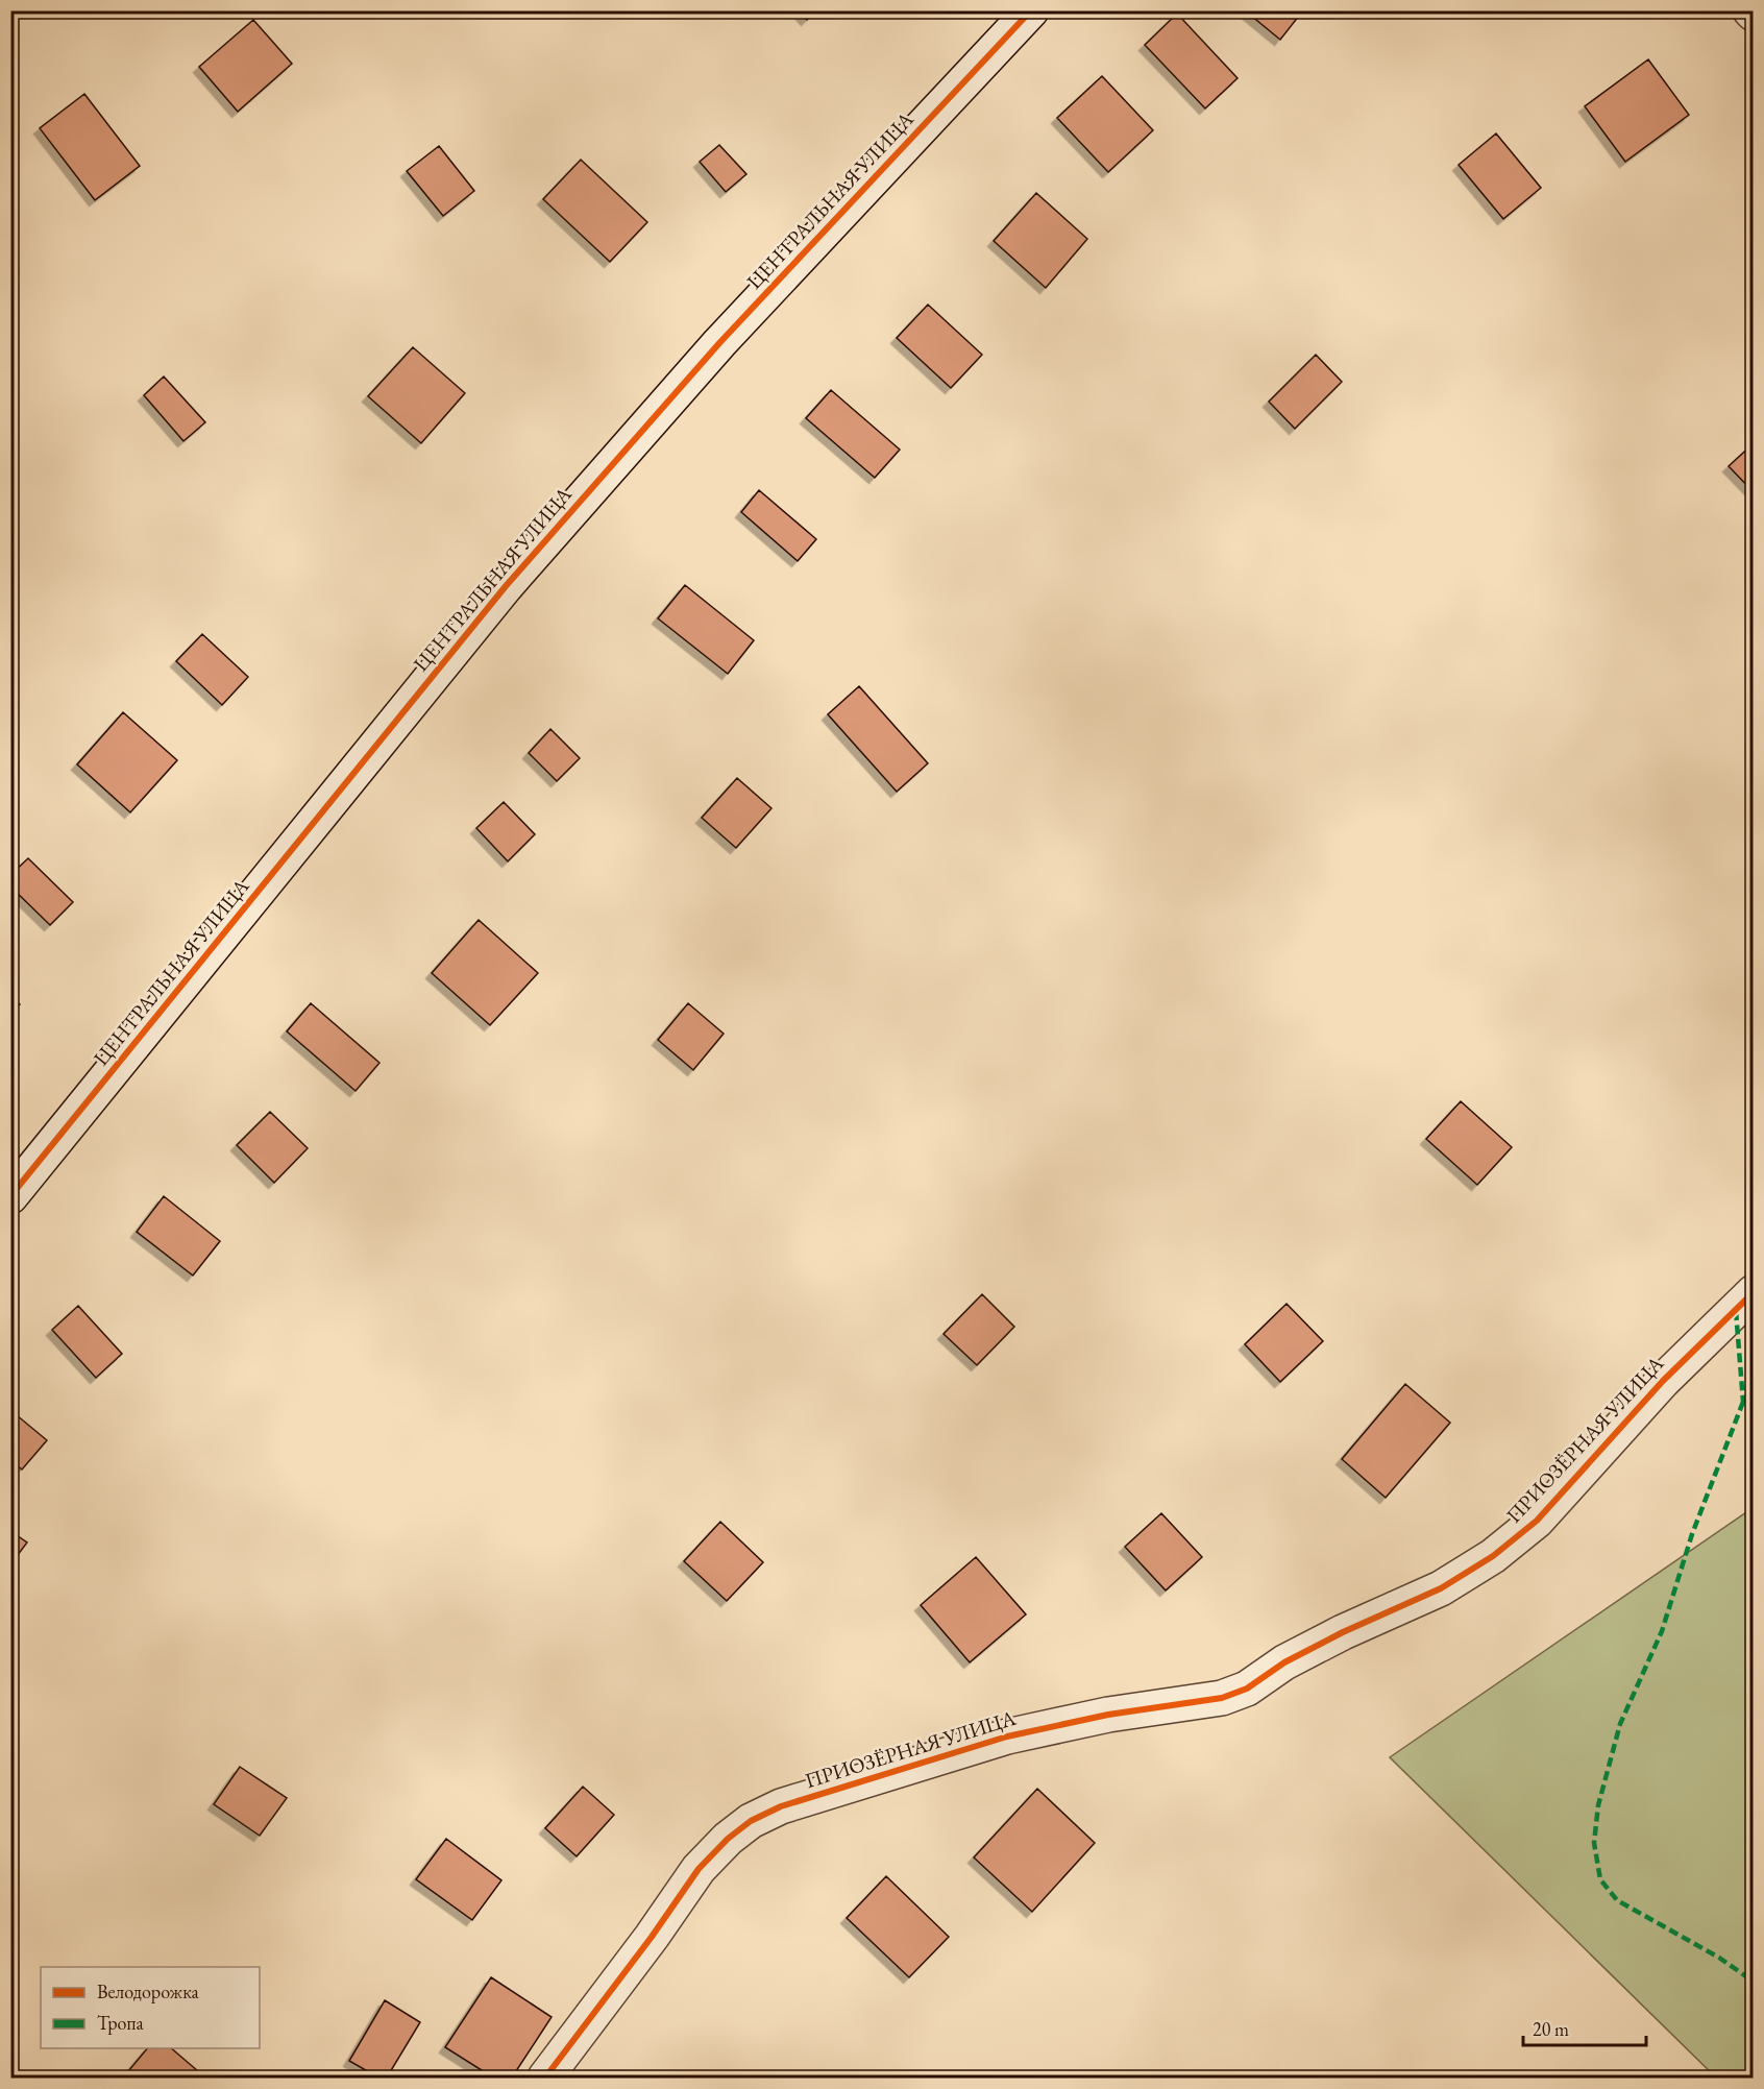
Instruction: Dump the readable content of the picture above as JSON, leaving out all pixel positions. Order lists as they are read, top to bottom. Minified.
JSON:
{"streets":{"street":["ЦЕНТРАЛЬНАЯ УЛИЦА","ПРИОЗЁРНАЯ УЛИЦА"]},"legend":["Велодорожка","Тропа"],"scale_bar":"20 m"}
